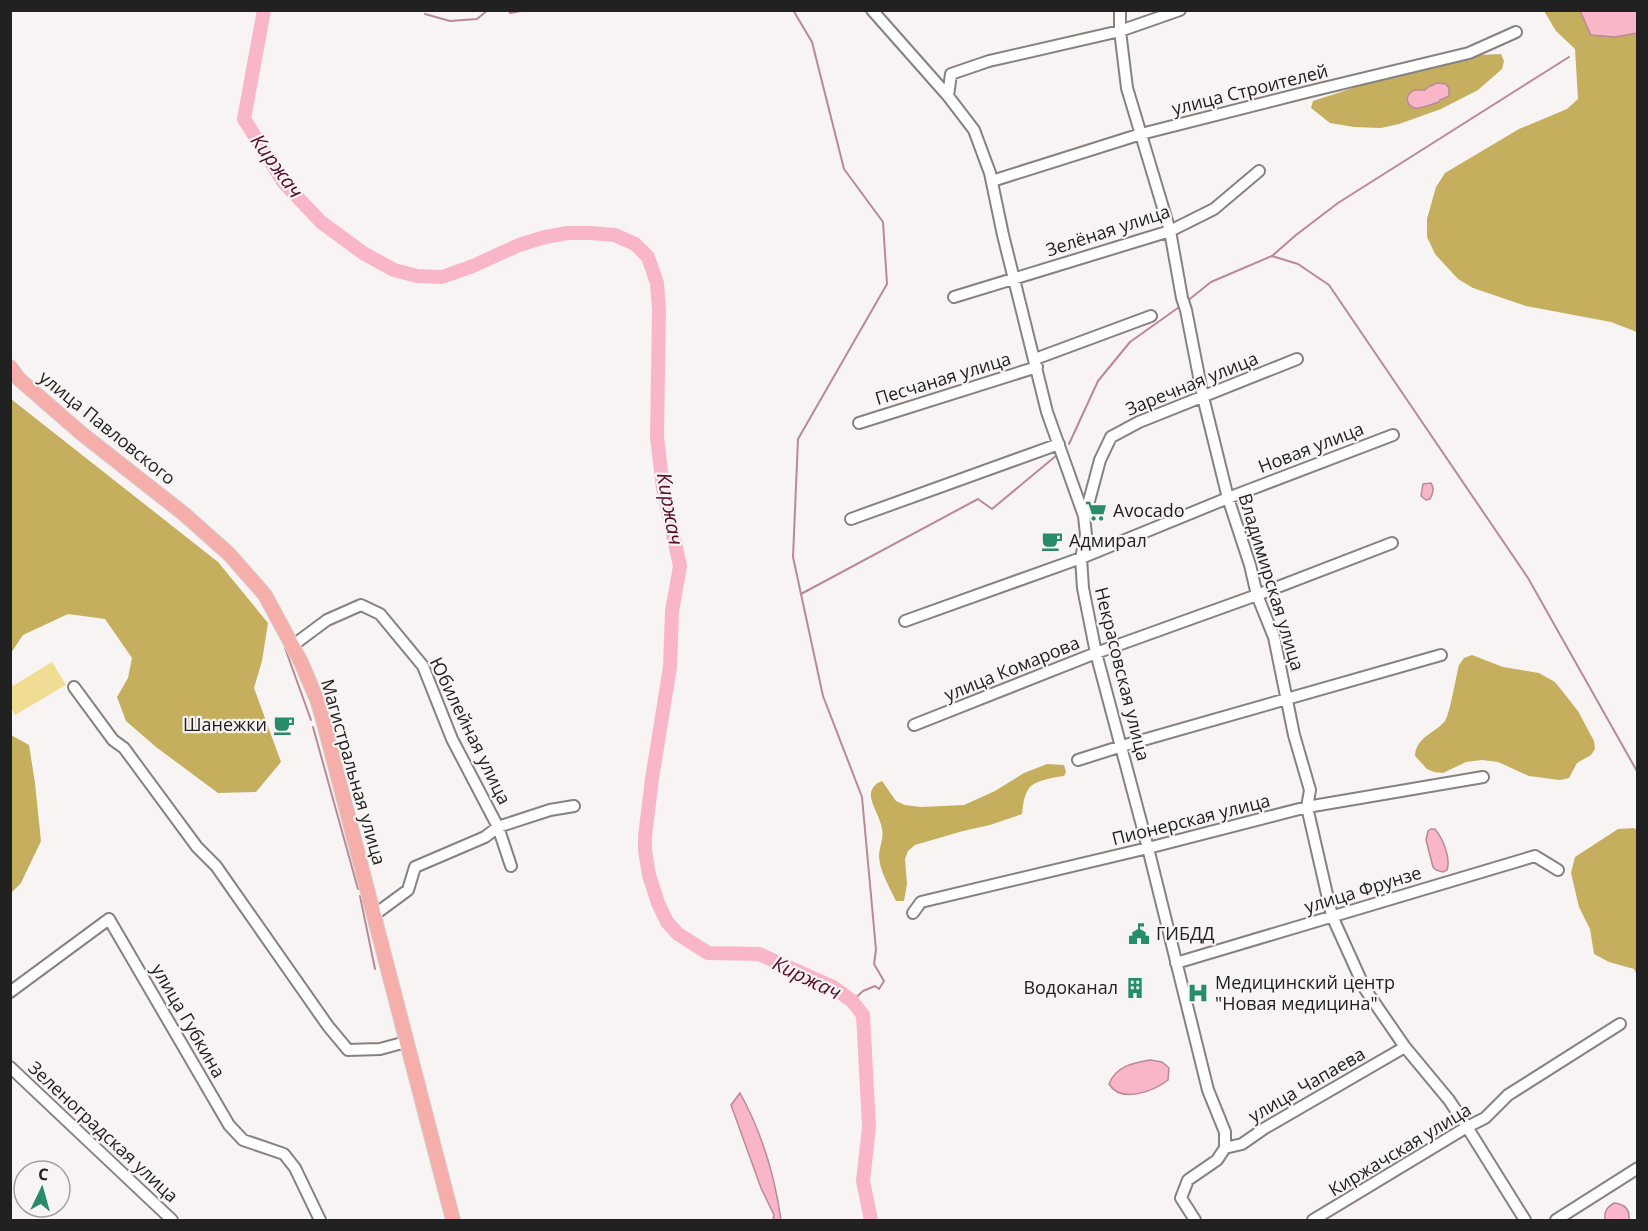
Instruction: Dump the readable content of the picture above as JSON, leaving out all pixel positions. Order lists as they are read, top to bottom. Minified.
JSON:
{"streets":{"main road":["улица Павловского","Магистральная улица"],"street":["улица Строителей","Зелёная улица","Песчаная улица","Заречная улица","Новая улица","Владимирская улица","улица Комарова","Некрасовская улица","Юбилейная улица","Пионерская улица","улица Фрунзе","улица Губкина","улица Чапаева","Зеленоградская улица","Киржачская улица"]},"crossings":[["улица Строителей","Владимирская улица"],["улица Строителей","Некрасовская улица"],["Зелёная улица","Владимирская улица"],["Зелёная улица","Некрасовская улица"],["Песчаная улица","Некрасовская улица"],["Заречная улица","Владимирская улица"],["Заречная улица","Некрасовская улица"],["улица Павловского","Магистральная улица"],["Новая улица","Владимирская улица"],["Новая улица","Некрасовская улица"],["Владимирская улица","улица Комарова"],["Владимирская улица","Пионерская улица"],["Владимирская улица","улица Фрунзе"],["Владимирская улица","улица Чапаева"],["Владимирская улица","Киржачская улица"],["улица Комарова","Некрасовская улица"],["Некрасовская улица","Пионерская улица"],["Некрасовская улица","улица Фрунзе"],["Некрасовская улица","улица Чапаева"],["Юбилейная улица","Магистральная улица"]],"water":["Киржач"],"places":{"supermarket":["Avocado"],"cafe":["Адмирал","Шанежки"],"public building":["ГИБДД"],"building":["Водоканал"],"hospital":["Медицинский центр \"Новая медицина\""]},"north":"top"}
